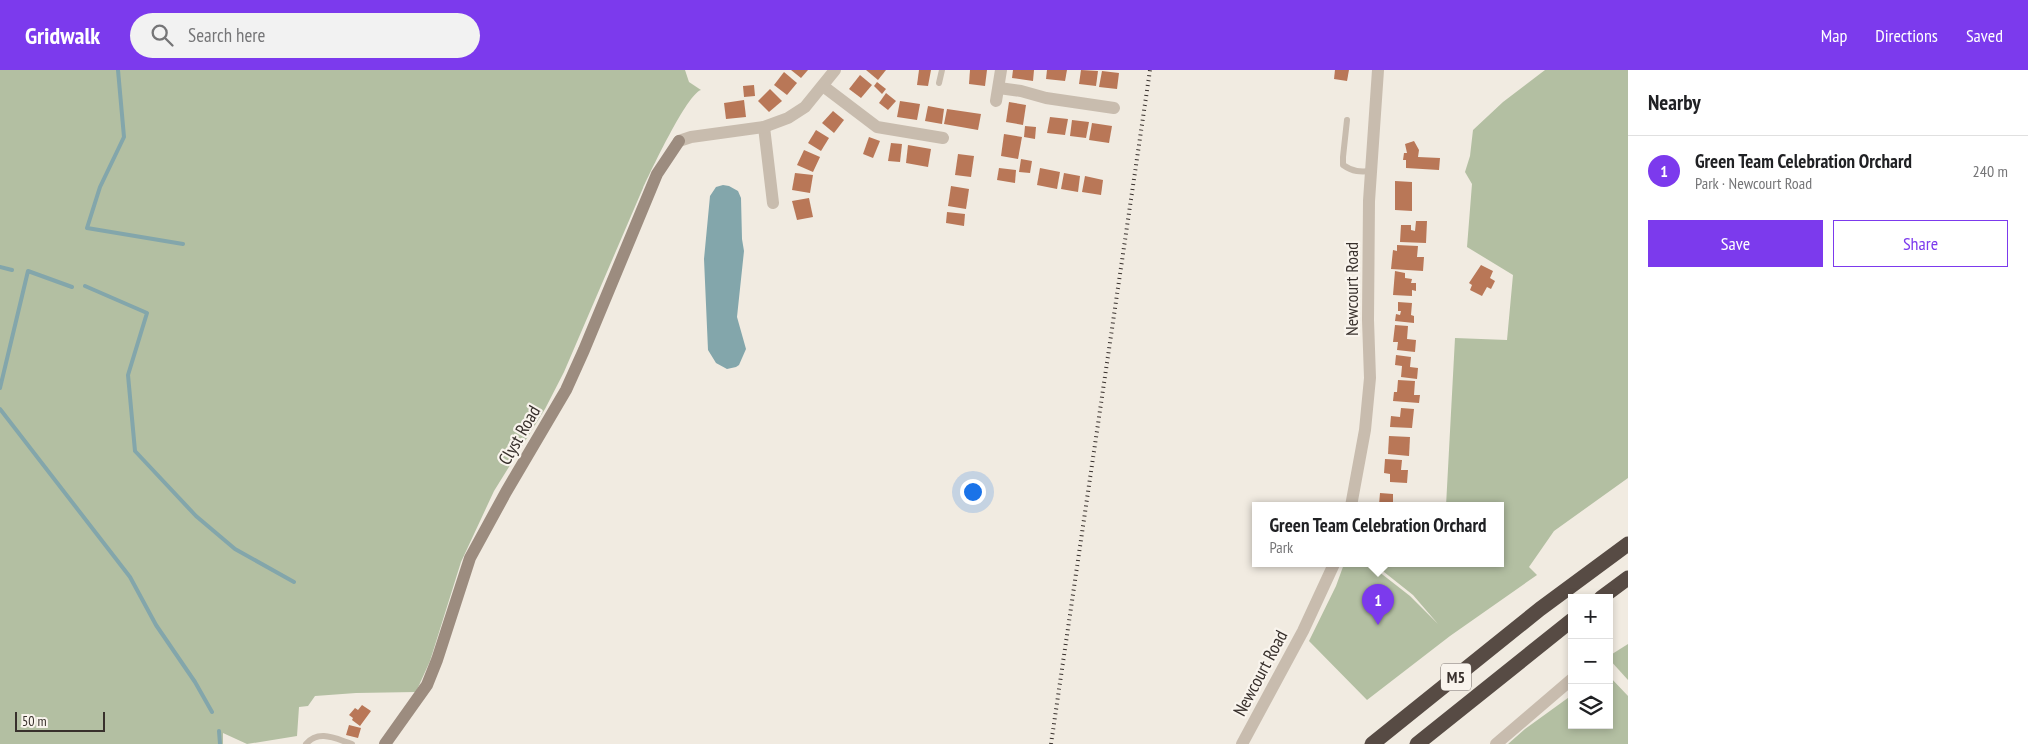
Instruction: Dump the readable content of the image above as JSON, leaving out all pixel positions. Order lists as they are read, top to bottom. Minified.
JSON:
{"streets":{"highway":["M5"],"street":["Newcourt Road","Clyst Road"]},"scale_bar":"50 m","page":{"header":"Gridwalk","search":"Search here","nav":["Map","Directions","Saved"],"heading":"Nearby","list":[{"mark":"1","name":"Green Team Celebration Orchard","note":"Park · Newcourt Road","value":"240 m"}],"buttons":["Save","Share"],"popup":["Green Team Celebration Orchard","Park"],"pins":"1","map_buttons":["+","−"],"scale":"50 m"}}
